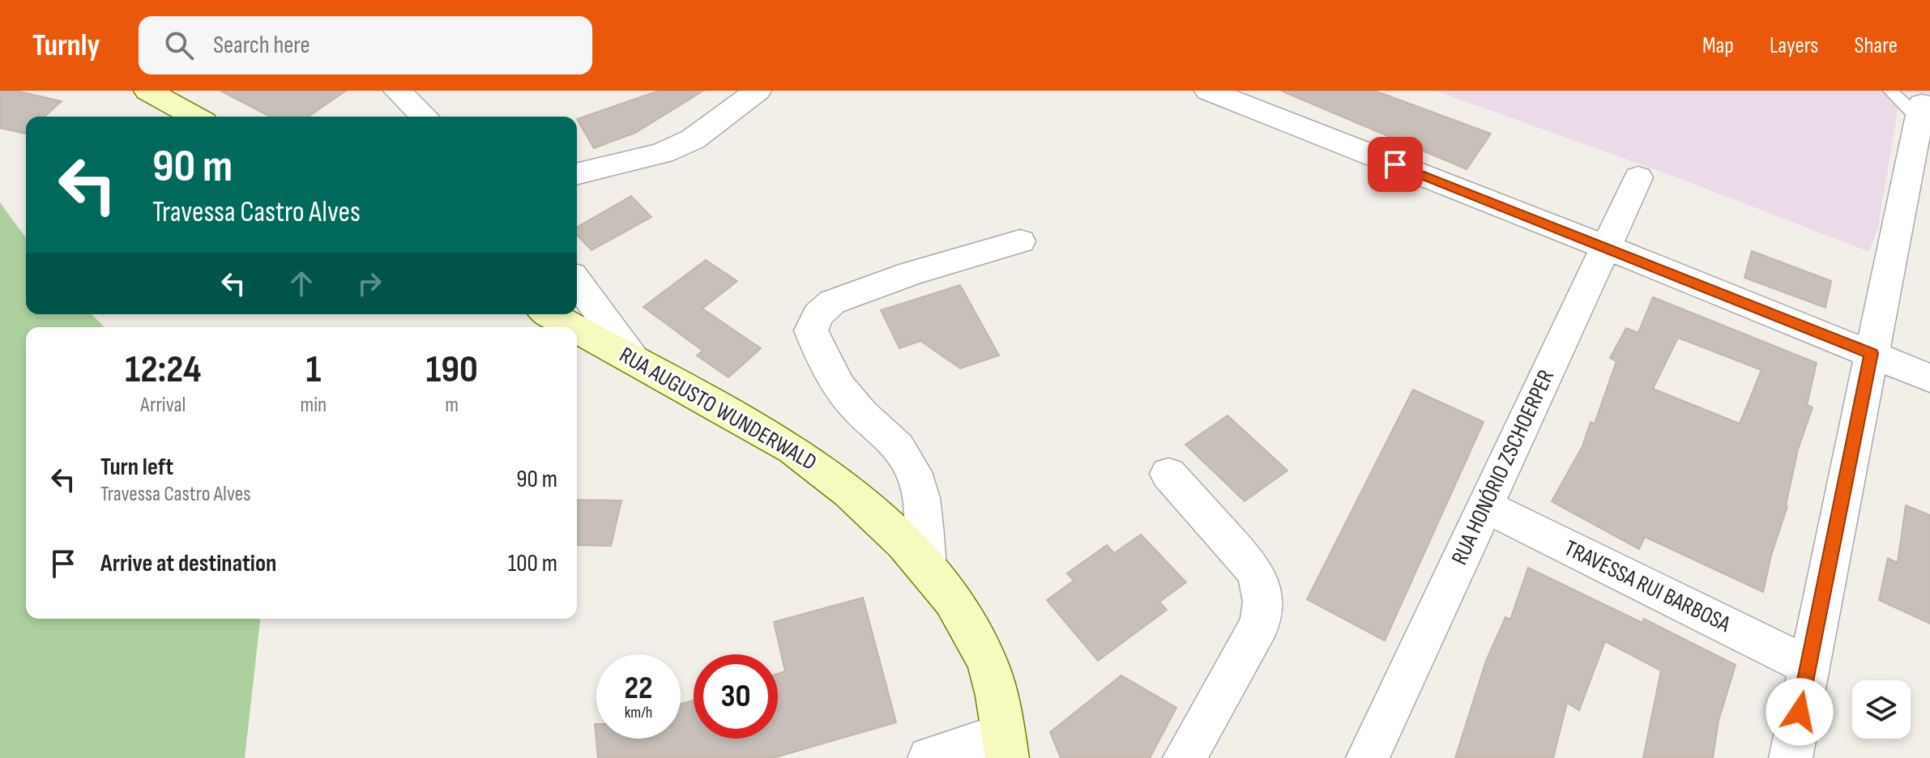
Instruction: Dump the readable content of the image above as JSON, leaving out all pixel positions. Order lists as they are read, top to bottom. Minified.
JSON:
{"streets":{"main road":["RUA AUGUSTO WUNDERWALD"],"street":["RUA HONÓRIO ZSCHOERPER","TRAVESSA RUI BARBOSA"]},"crossings":[["RUA HONÓRIO ZSCHOERPER","TRAVESSA RUI BARBOSA"]],"page":{"header":"Turnly","search":"Search here","nav":["Map","Layers","Share"],"turn":["90 m","Travessa Castro Alves"],"eta":["12:24","Arrival","1","min","190","m"],"list":[{"name":"Turn left","note":"Travessa Castro Alves","value":"90 m"},{"name":"Arrive at destination","value":"100 m"}],"speed":"22 km/h","limit":"30"}}
